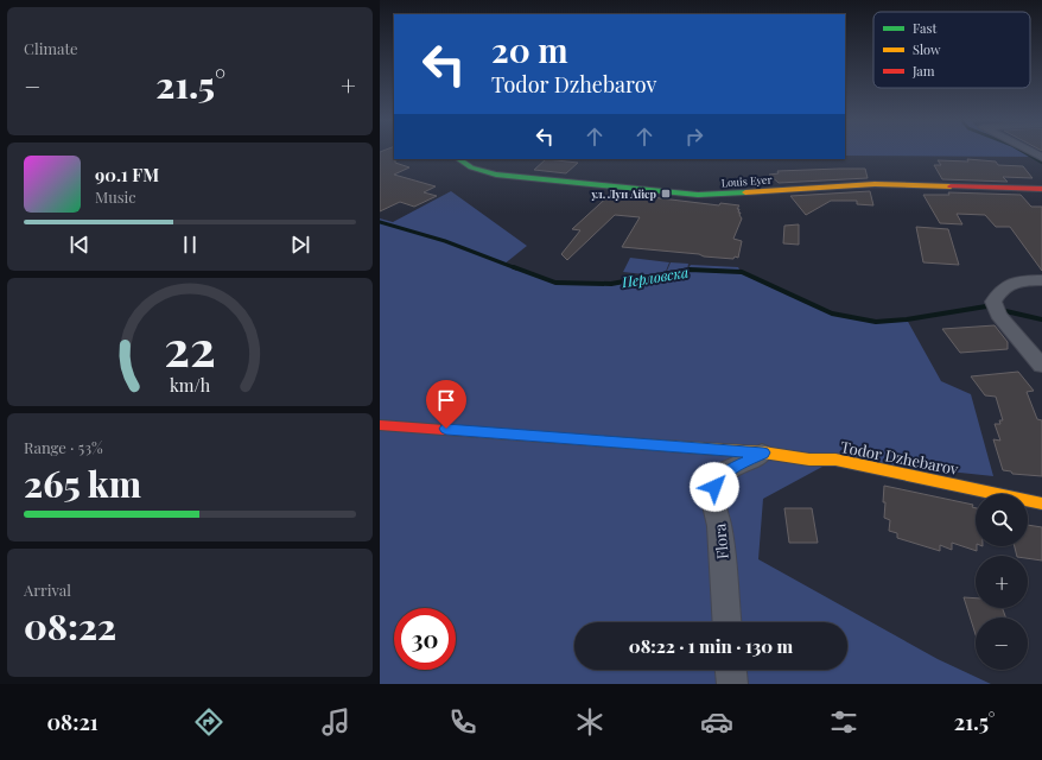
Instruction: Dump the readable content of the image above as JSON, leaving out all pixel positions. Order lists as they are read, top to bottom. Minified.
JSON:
{"streets":{"street":["Louis Eyer","Todor Dzhebarov","Flora"]},"crossings":[["Todor Dzhebarov","Flora"]],"water":["Перловска"],"places":{"transit":["ул. Луи Айер"]},"legend":["Fast","Slow","Jam"],"page":{"tile":["Climate",["Range · 53%","265 km"],["Arrival","08:22"]],"turn":["20 m","Todor Dzhebarov"],"heat":["−","21.5°","+"],"song":["90.1 FM","Music"],"map_buttons":["+","−"],"limit":"30","trip":"08:22 · 1 min · 130 m","tabs":["08:21","21.5°"],"gauge":["22","km/h"]}}
